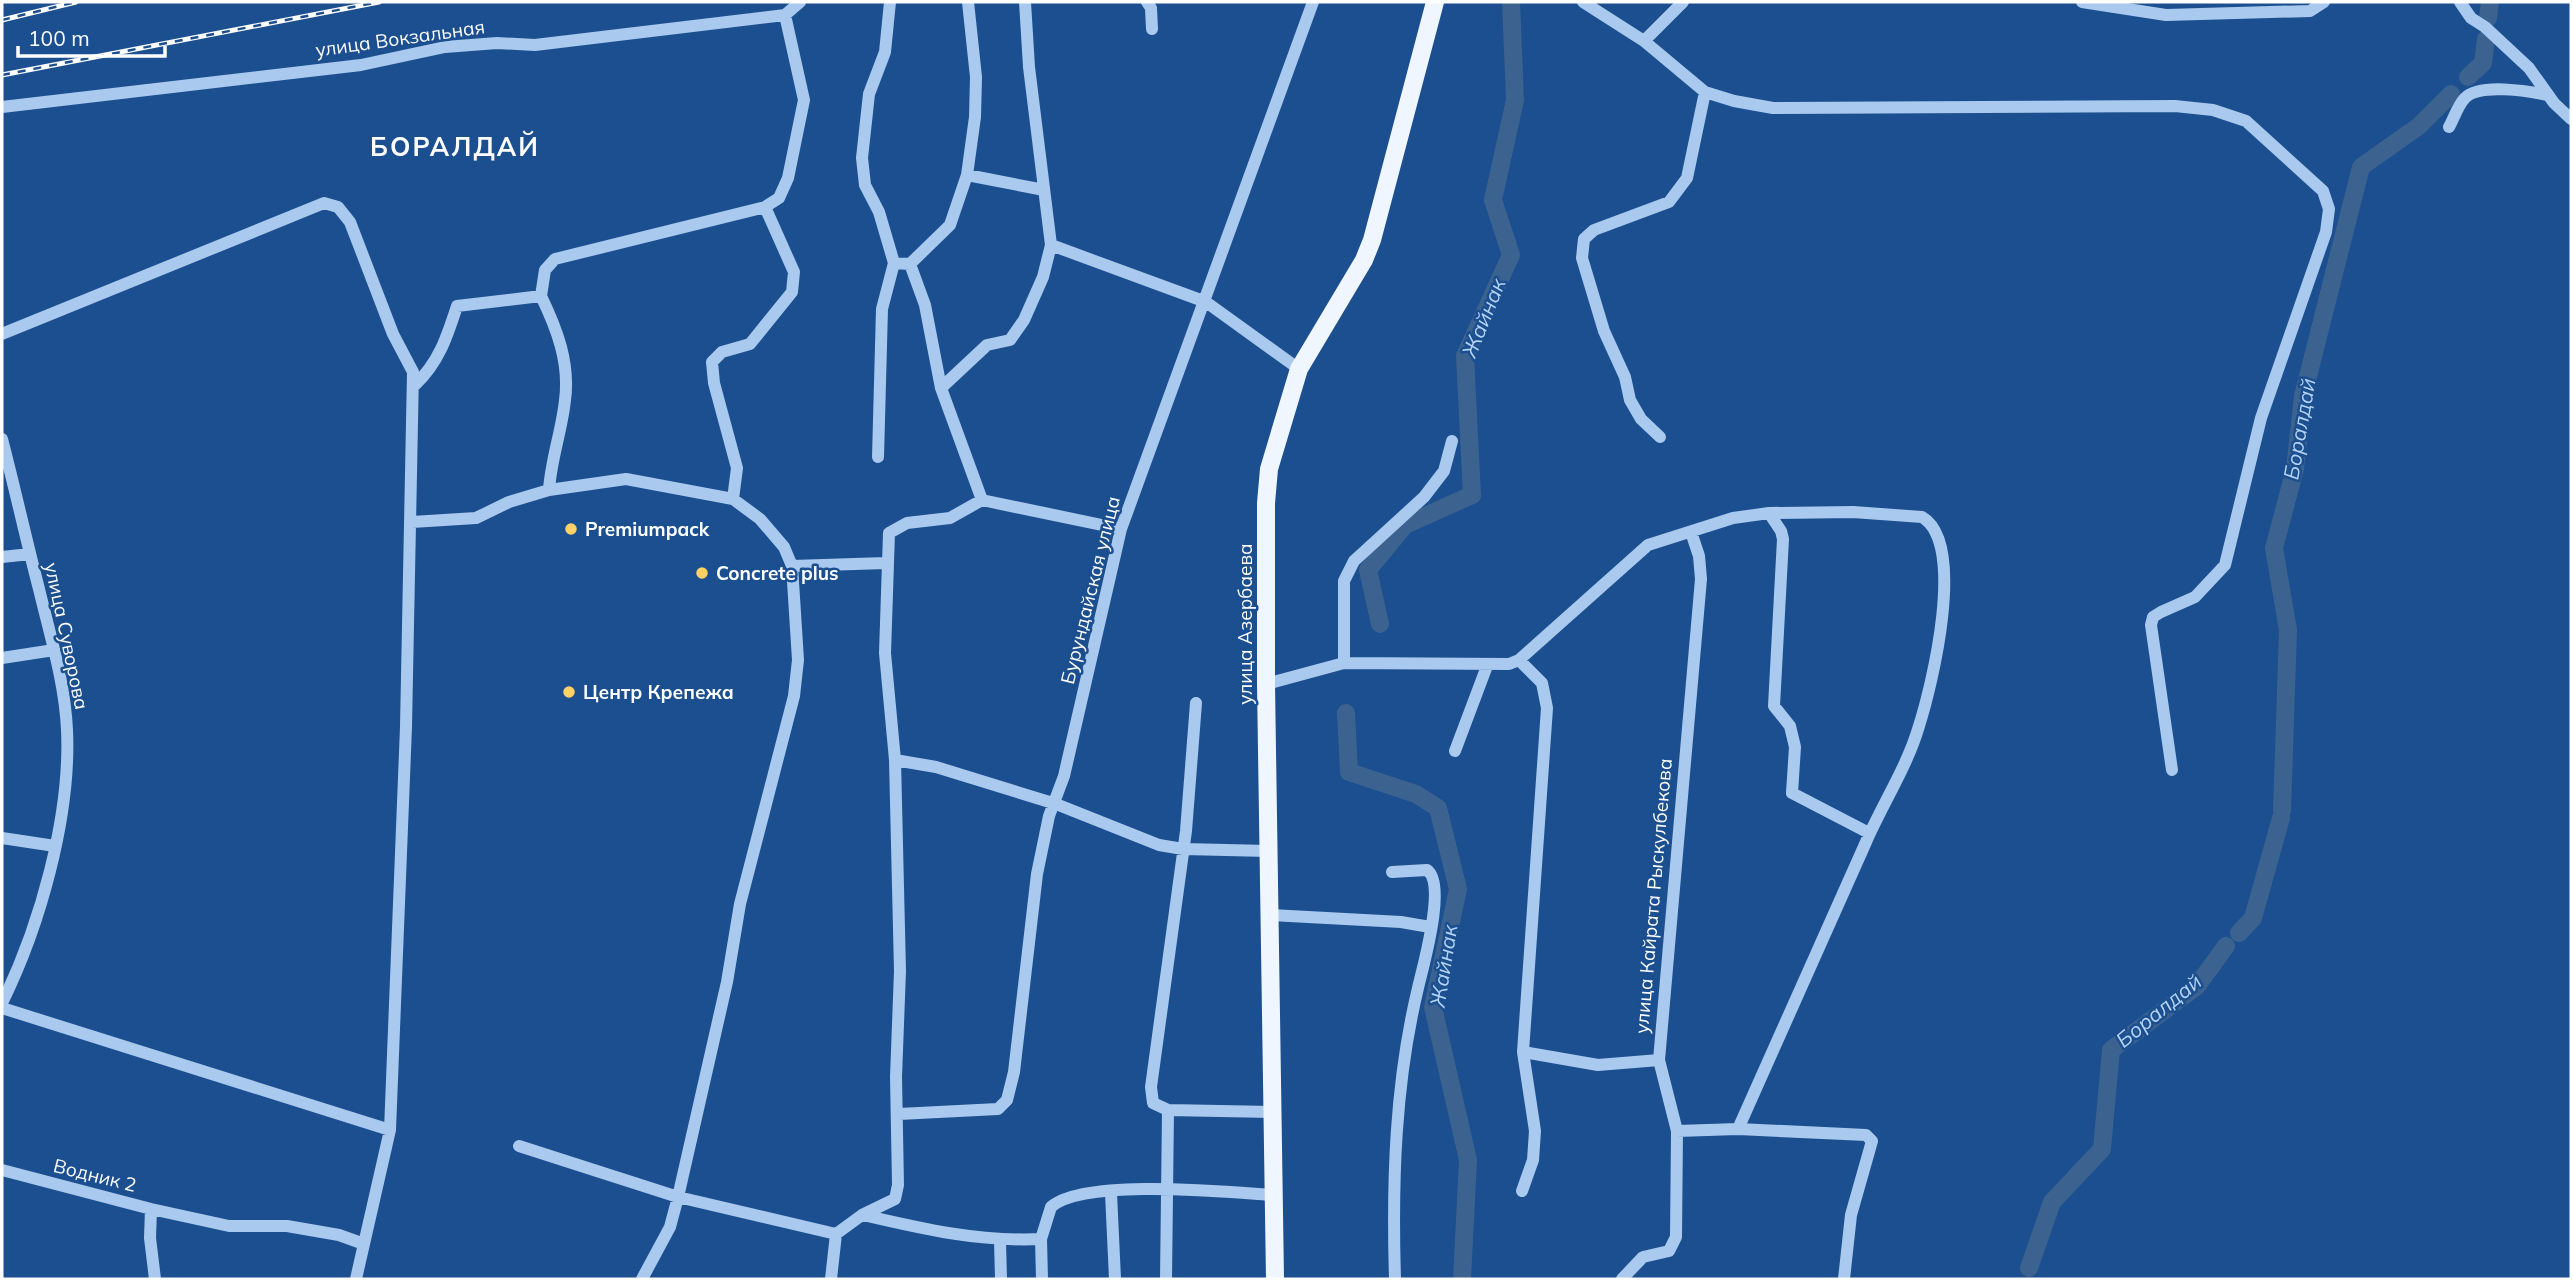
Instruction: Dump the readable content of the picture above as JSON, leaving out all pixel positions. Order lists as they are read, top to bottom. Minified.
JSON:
{"streets":{"main road":["улица Азербаева"],"street":["улица Вокзальная","Бурундайская улица","улица Суворова","улица Кайрата Рыскулбекова","Водник 2"]},"districts":["БОРАЛДАЙ"],"water":["Жайнак","Боралдай"],"places":["Premiumpack","Concrete plus","Центр Крепежа"],"scale_bar":"100 m"}
